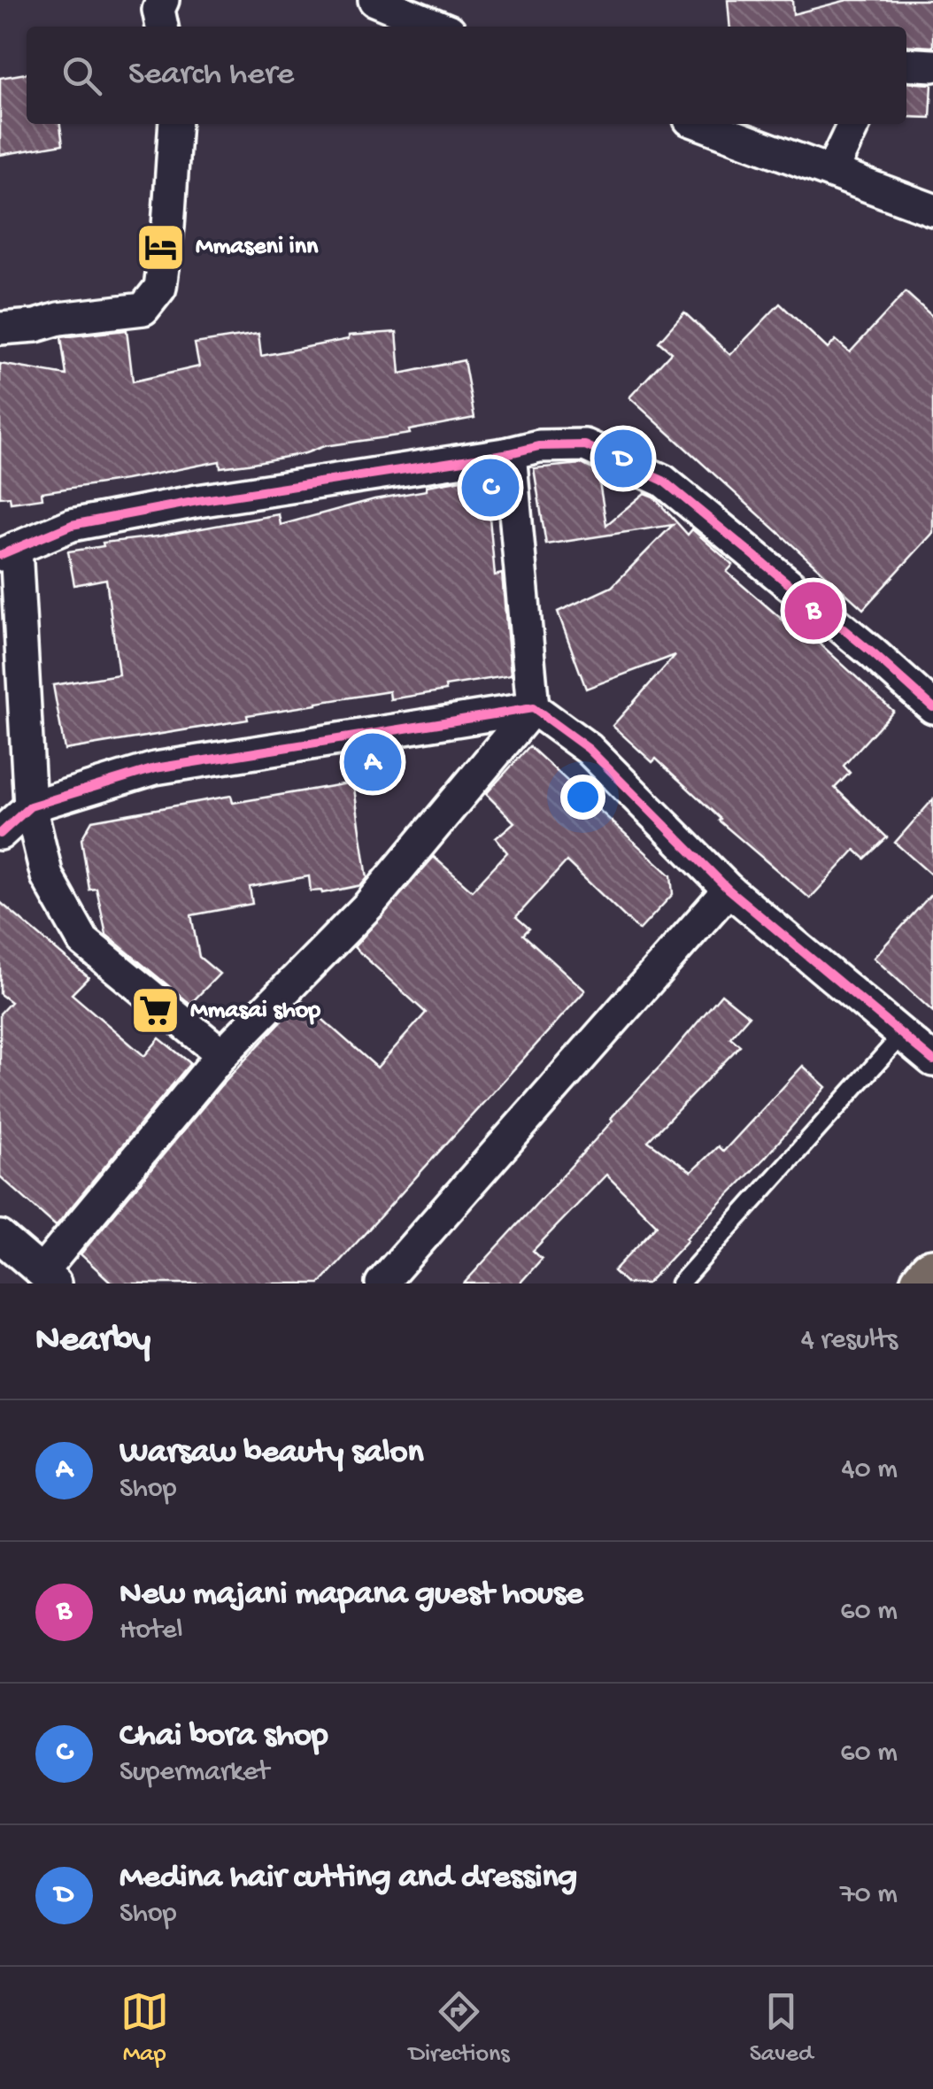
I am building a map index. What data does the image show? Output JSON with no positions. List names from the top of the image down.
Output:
{
  "places": {
    "hotel": ["Mmaseni inn"],
    "supermarket": ["Mmasai shop"]
  },
  "page": {
    "search": "Search here",
    "pins": [
      "D",
      "C",
      "B",
      "A"
    ],
    "heading": ["Nearby", "4 results"],
    "list": [
      {
        "mark": "A",
        "name": "Warsaw beauty salon",
        "note": "Shop",
        "value": "40 m"
      },
      {
        "mark": "B",
        "name": "New majani mapana guest house",
        "note": "Hotel",
        "value": "60 m"
      },
      {
        "mark": "C",
        "name": "Chai bora shop",
        "note": "Supermarket",
        "value": "60 m"
      },
      {
        "mark": "D",
        "name": "Medina hair cutting and dressing",
        "note": "Shop",
        "value": "70 m"
      }
    ],
    "nav": ["Map", "Directions", "Saved"]
  }
}
